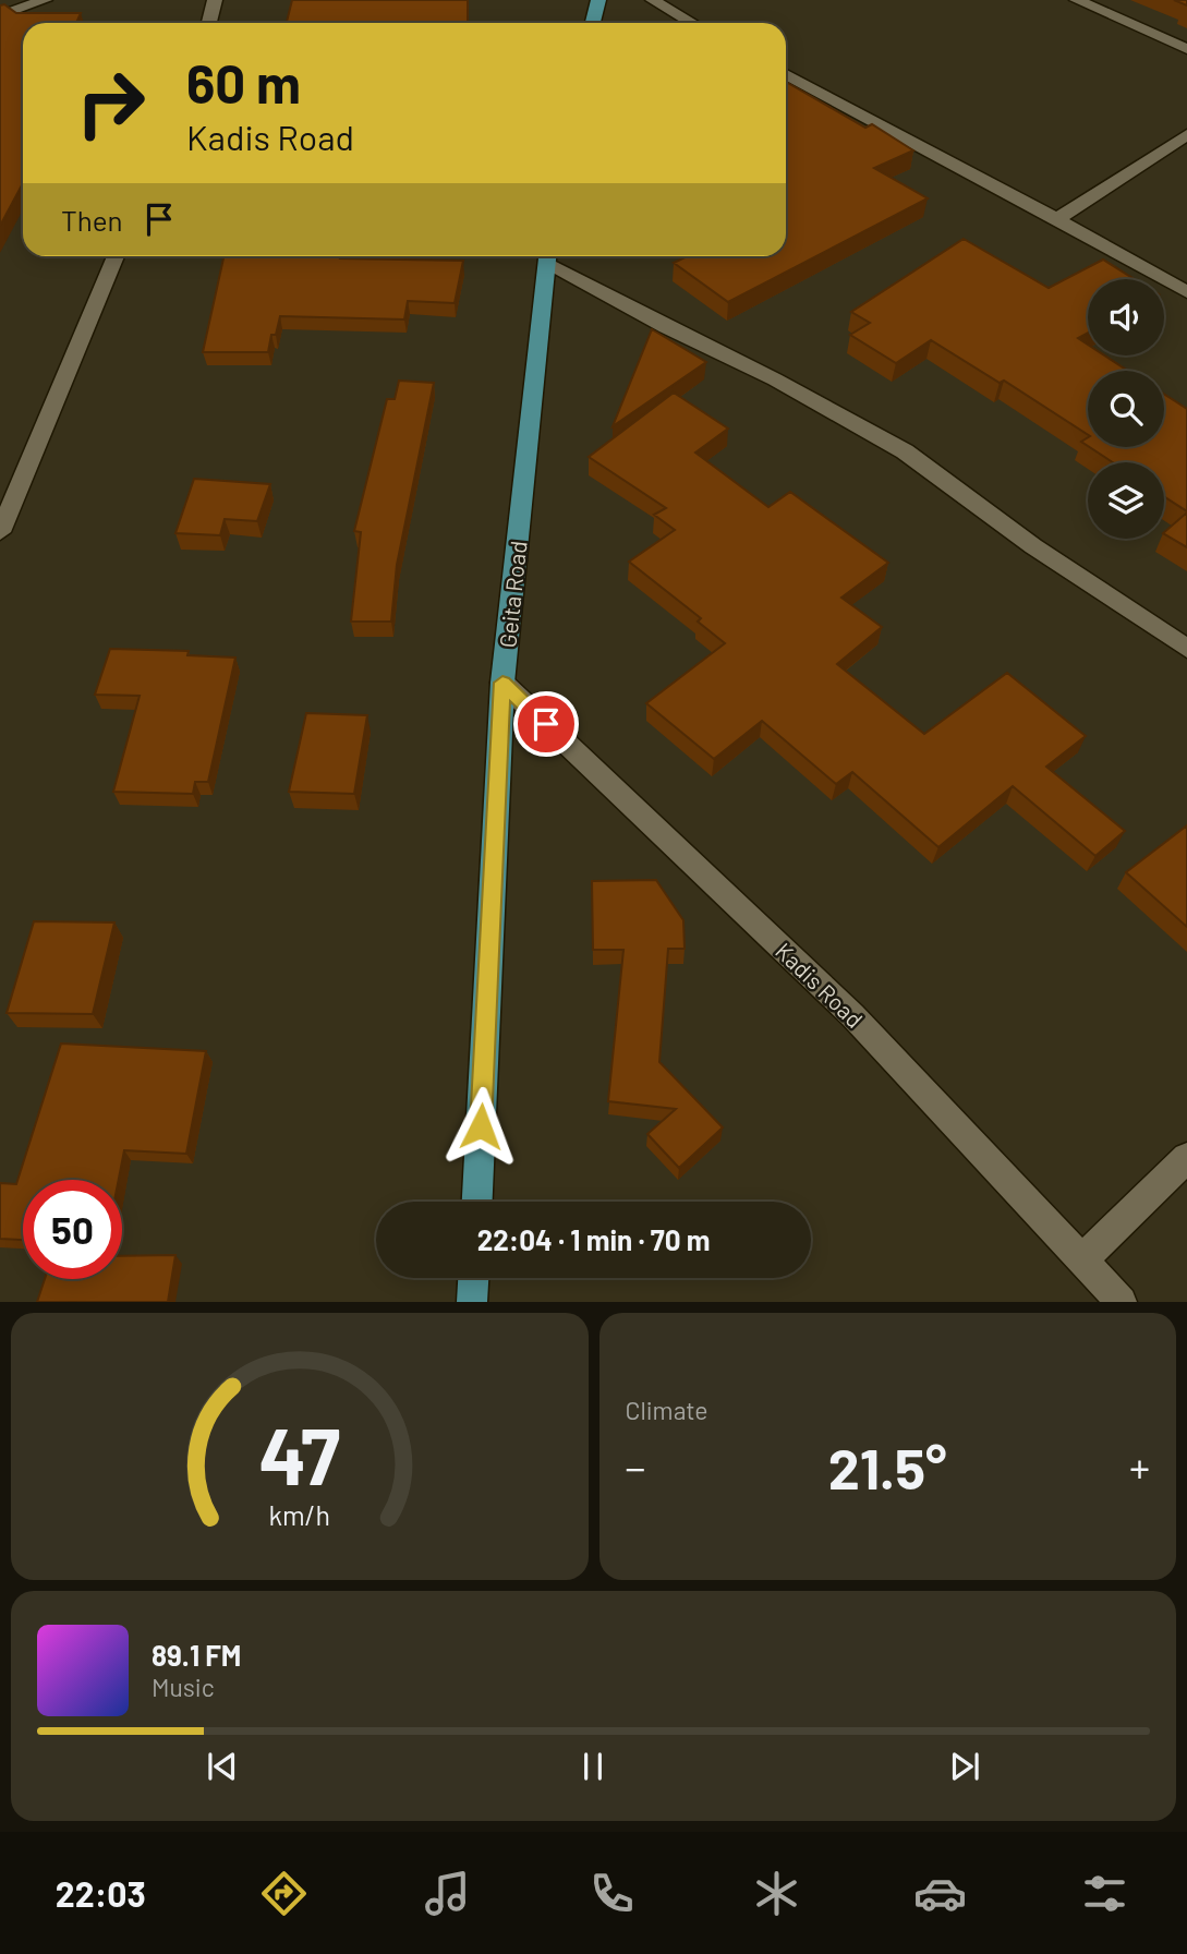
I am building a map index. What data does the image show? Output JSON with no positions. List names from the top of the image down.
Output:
{
  "streets": {
    "main road": ["Geita Road"],
    "street": ["Kadis Road"]
  },
  "crossings": [
    ["Geita Road", "Kadis Road"]
  ],
  "page": {
    "turn": ["60 m", "Kadis Road"],
    "then": "Then",
    "limit": "50",
    "trip": "22:04 · 1 min · 70 m",
    "tile": "Climate",
    "heat": ["−", "21.5°", "+"],
    "song": ["89.1 FM", "Music"],
    "tabs": "22:03",
    "gauge": ["47", "km/h"]
  }
}
